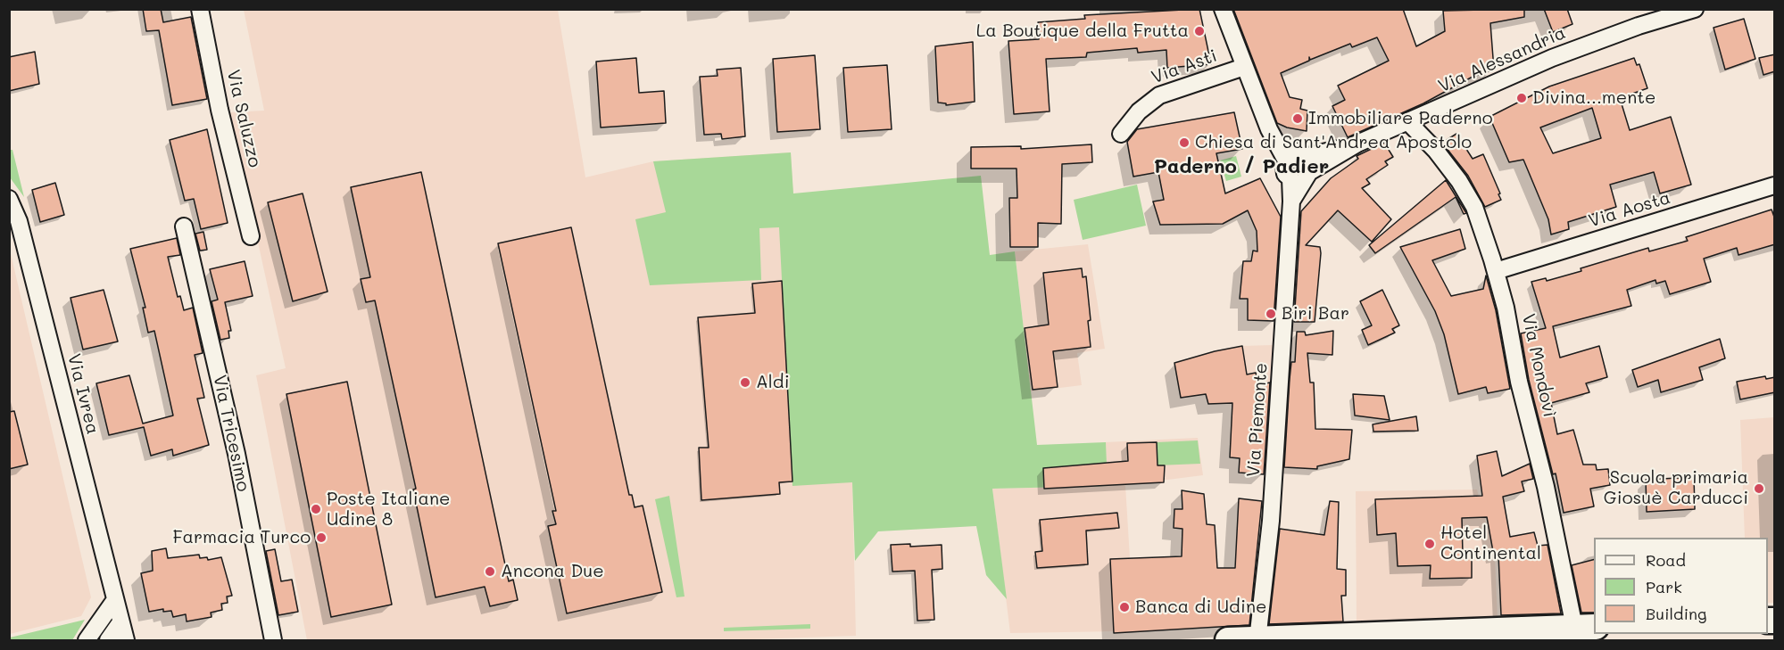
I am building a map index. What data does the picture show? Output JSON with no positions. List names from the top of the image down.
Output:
{
  "streets": {
    "street": [
      "Via Alessandria",
      "Via Asti",
      "Via Saluzzo",
      "Via Aosta",
      "Via Mondovì",
      "Via Ivrea",
      "Via Piemonte",
      "Via Tricesimo"
    ]
  },
  "crossings": [
    ["Via Alessandria", "Via Mondovì"],
    ["Via Alessandria", "Via Piemonte"],
    ["Via Aosta", "Via Mondovì"]
  ],
  "districts": ["Paderno / Padier"],
  "places": [
    "La Boutique della Frutta",
    "Divina...mente",
    "Immobiliare Paderno",
    "Chiesa di Sant'Andrea Apostolo",
    "Biri Bar",
    "Aldi",
    "Scuola primaria Giosuè Carducci",
    "Poste Italiane Udine 8",
    "Farmacia Turco",
    "Hotel Continental",
    "Ancona Due",
    "Banca di Udine"
  ],
  "legend": ["Road", "Park", "Building"]
}
